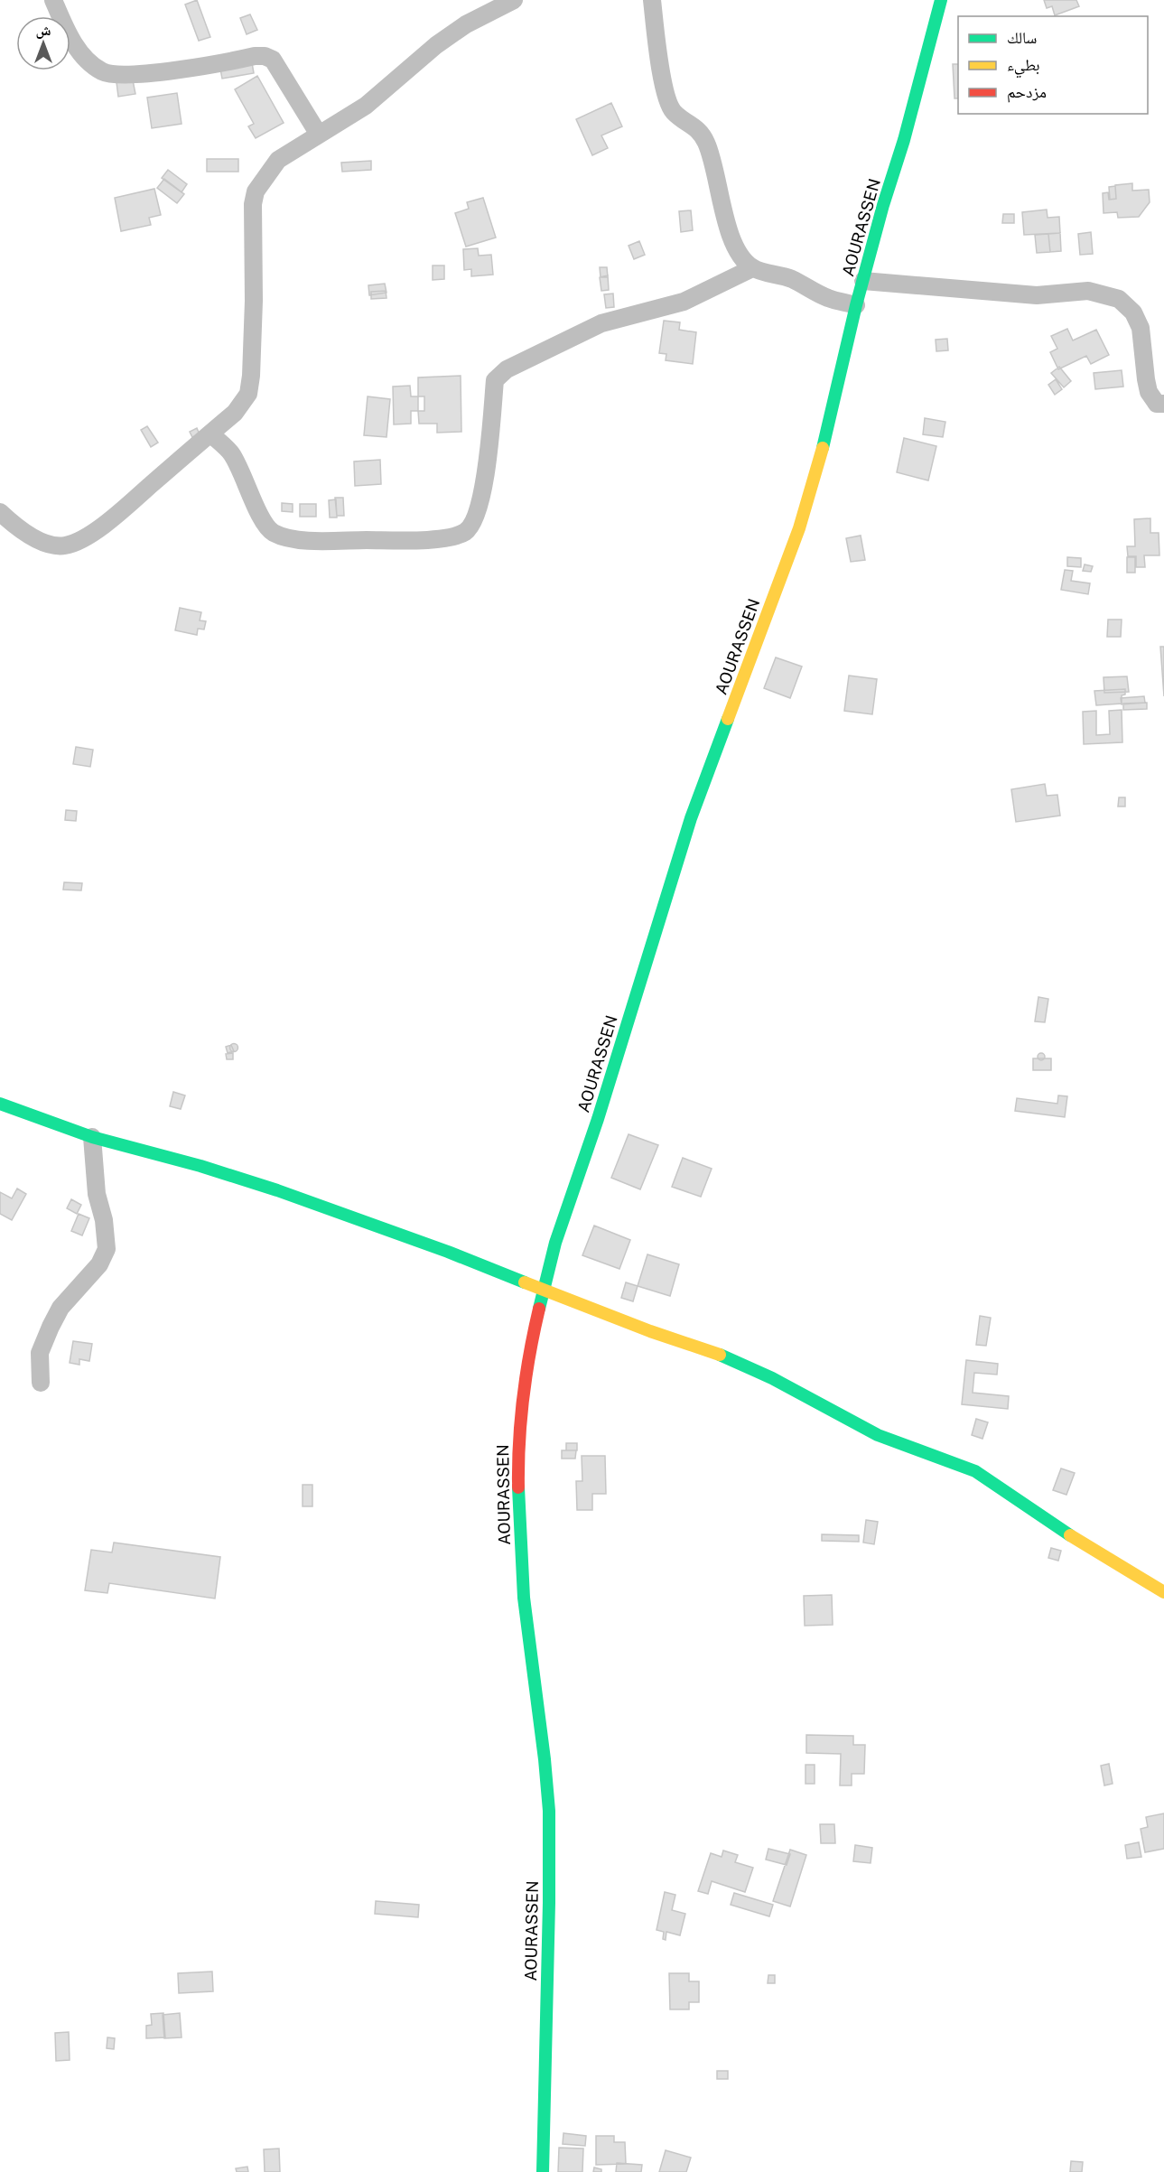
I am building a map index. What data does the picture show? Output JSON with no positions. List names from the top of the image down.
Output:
{
  "streets": {
    "street": ["AOURASSEN"]
  },
  "legend": ["سالك", "بطيء", "مزدحم"],
  "north": "top"
}
